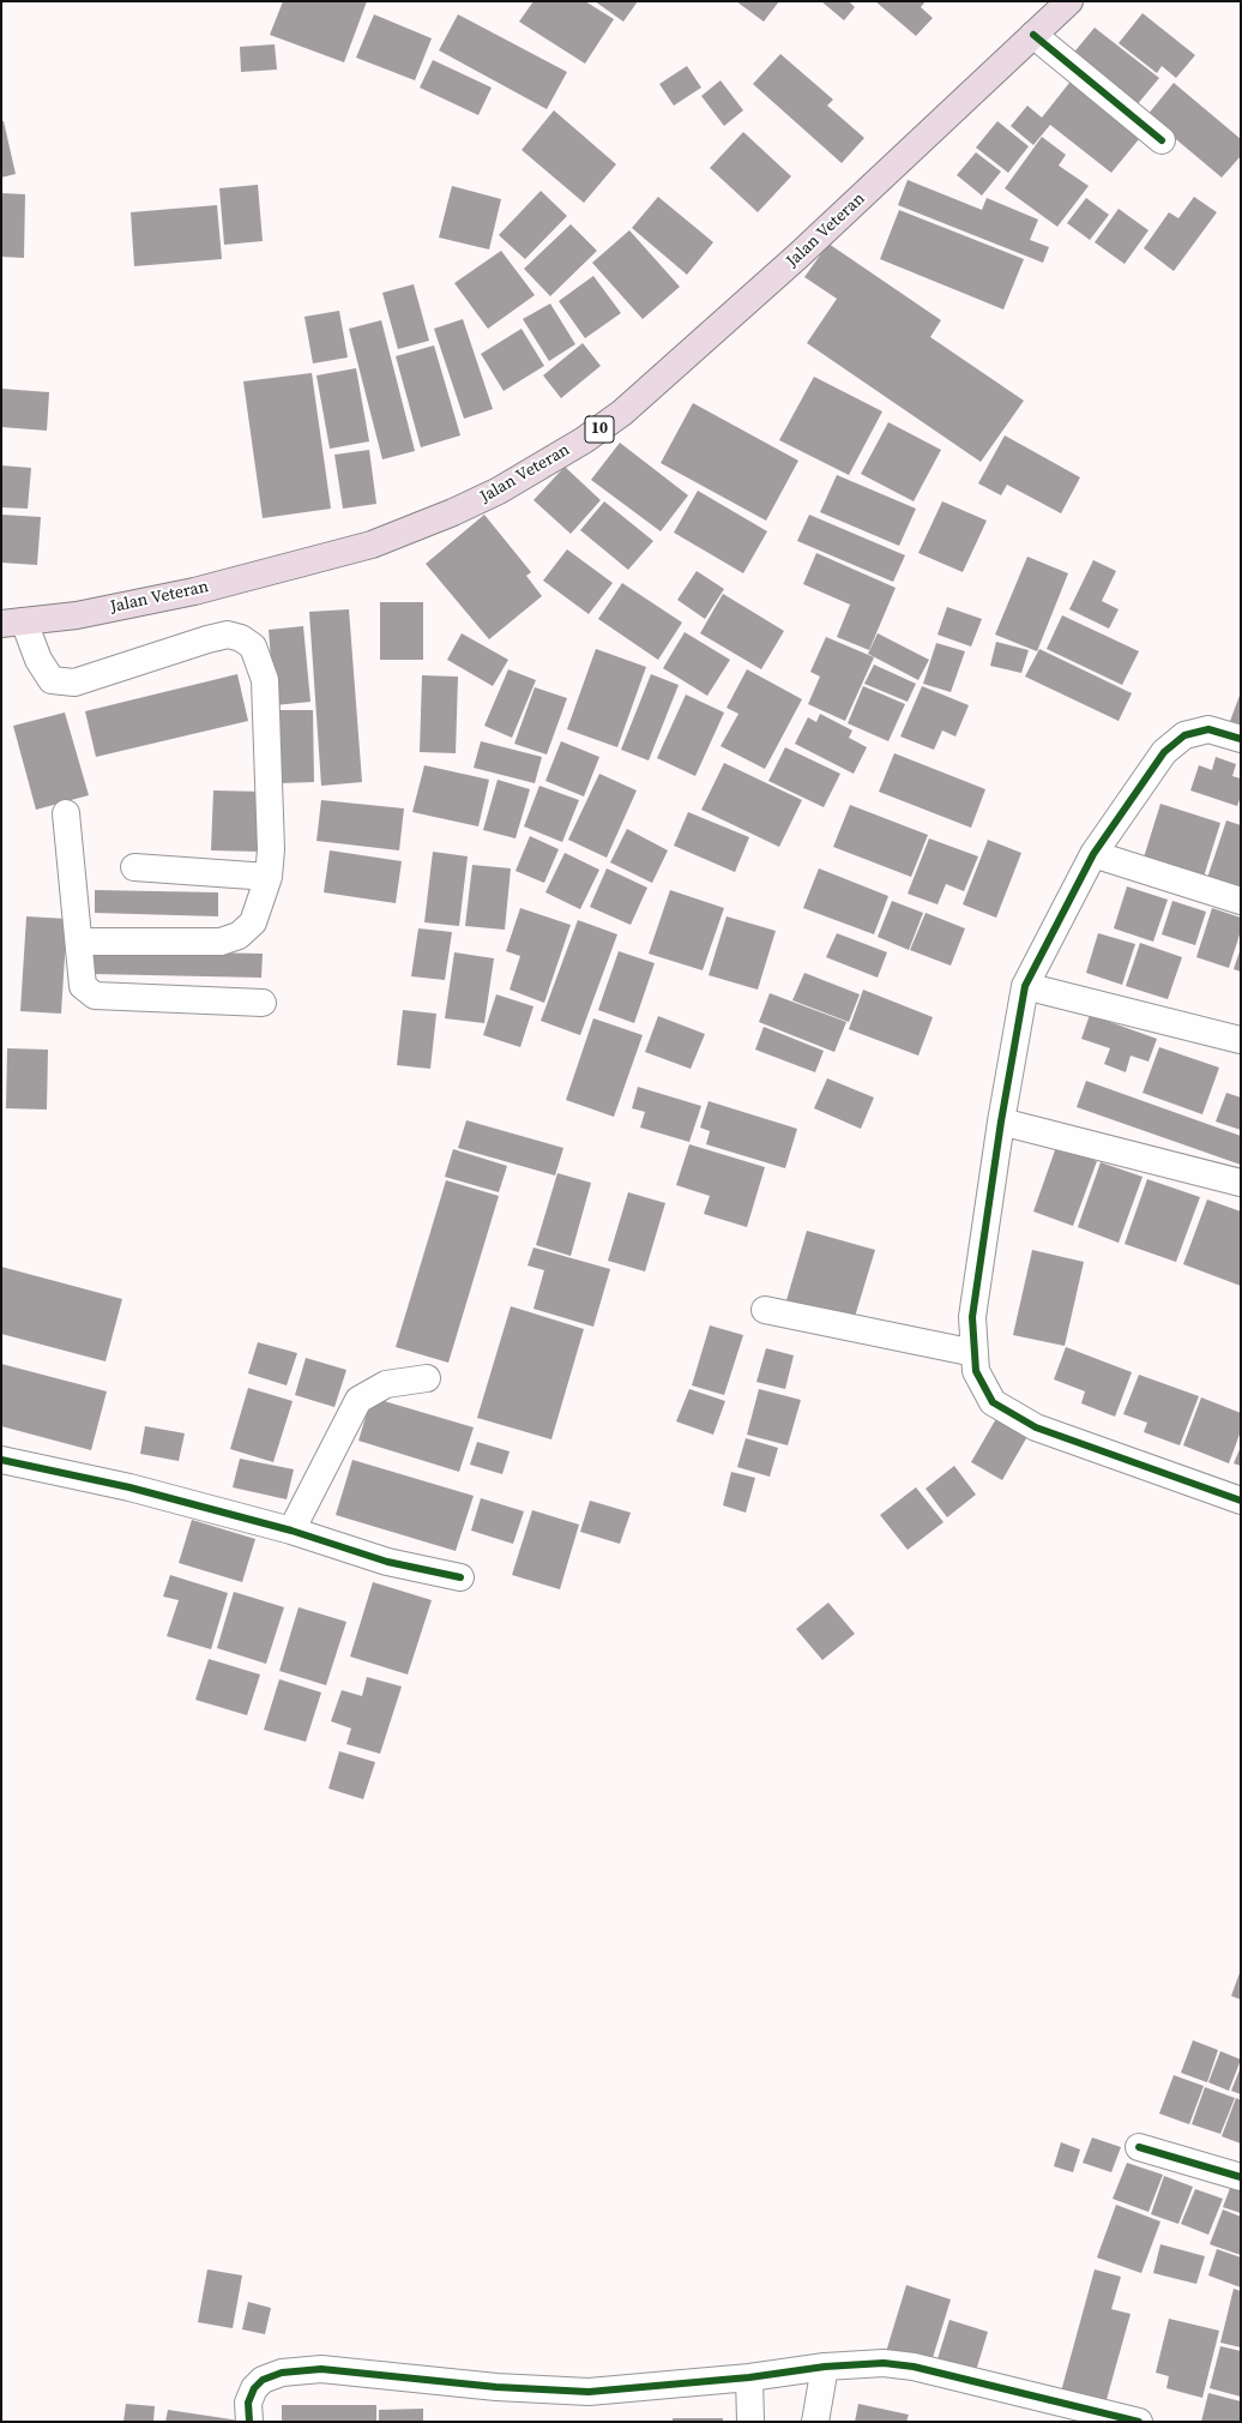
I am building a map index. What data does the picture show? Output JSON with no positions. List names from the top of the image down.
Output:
{
  "streets": {
    "highway": ["Jalan Veteran", "10"]
  }
}
